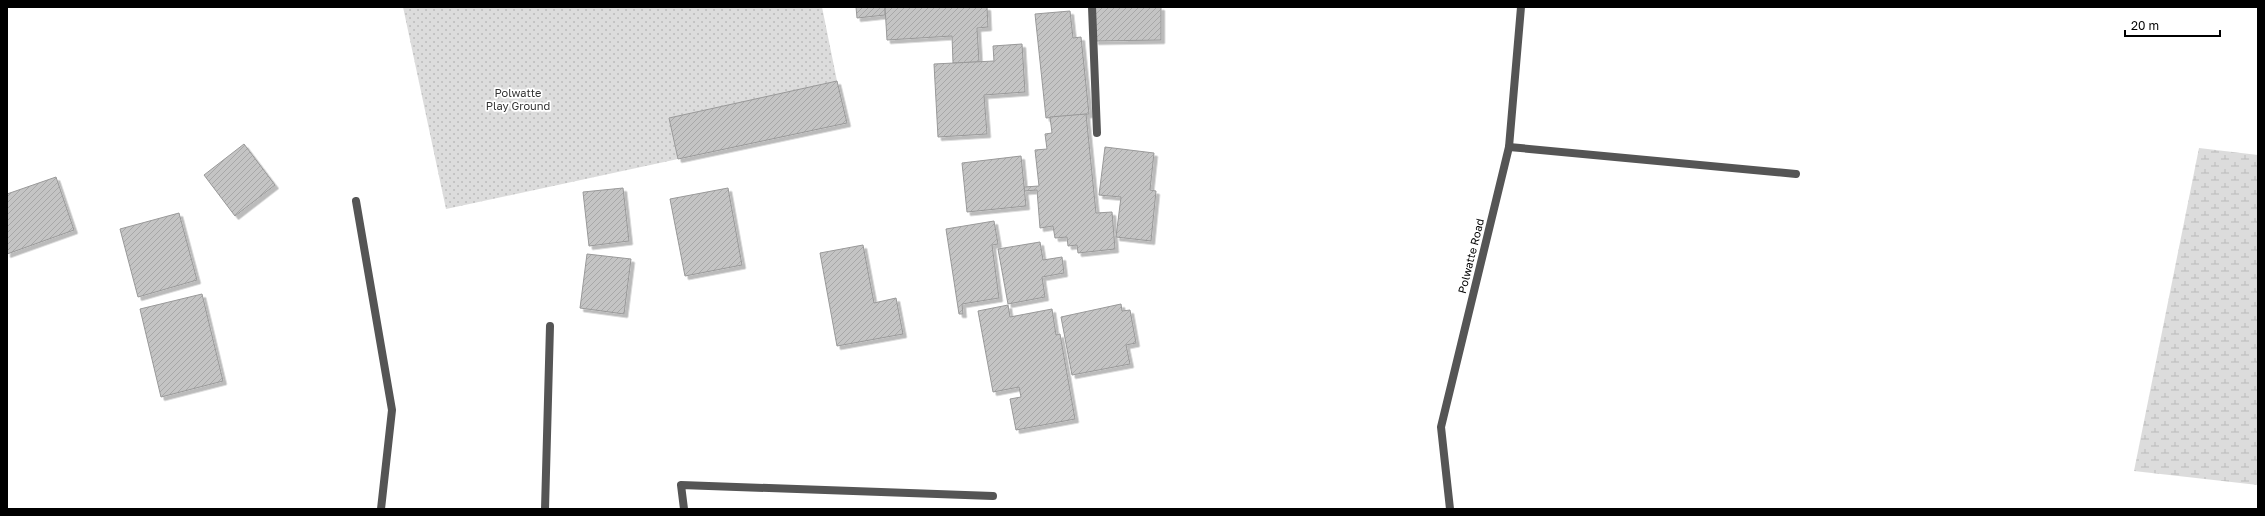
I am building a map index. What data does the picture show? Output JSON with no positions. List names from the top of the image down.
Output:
{
  "streets": {
    "street": ["Polwatte Road"]
  },
  "parks": ["Polwatte Play Ground"],
  "scale_bar": "20 m"
}
